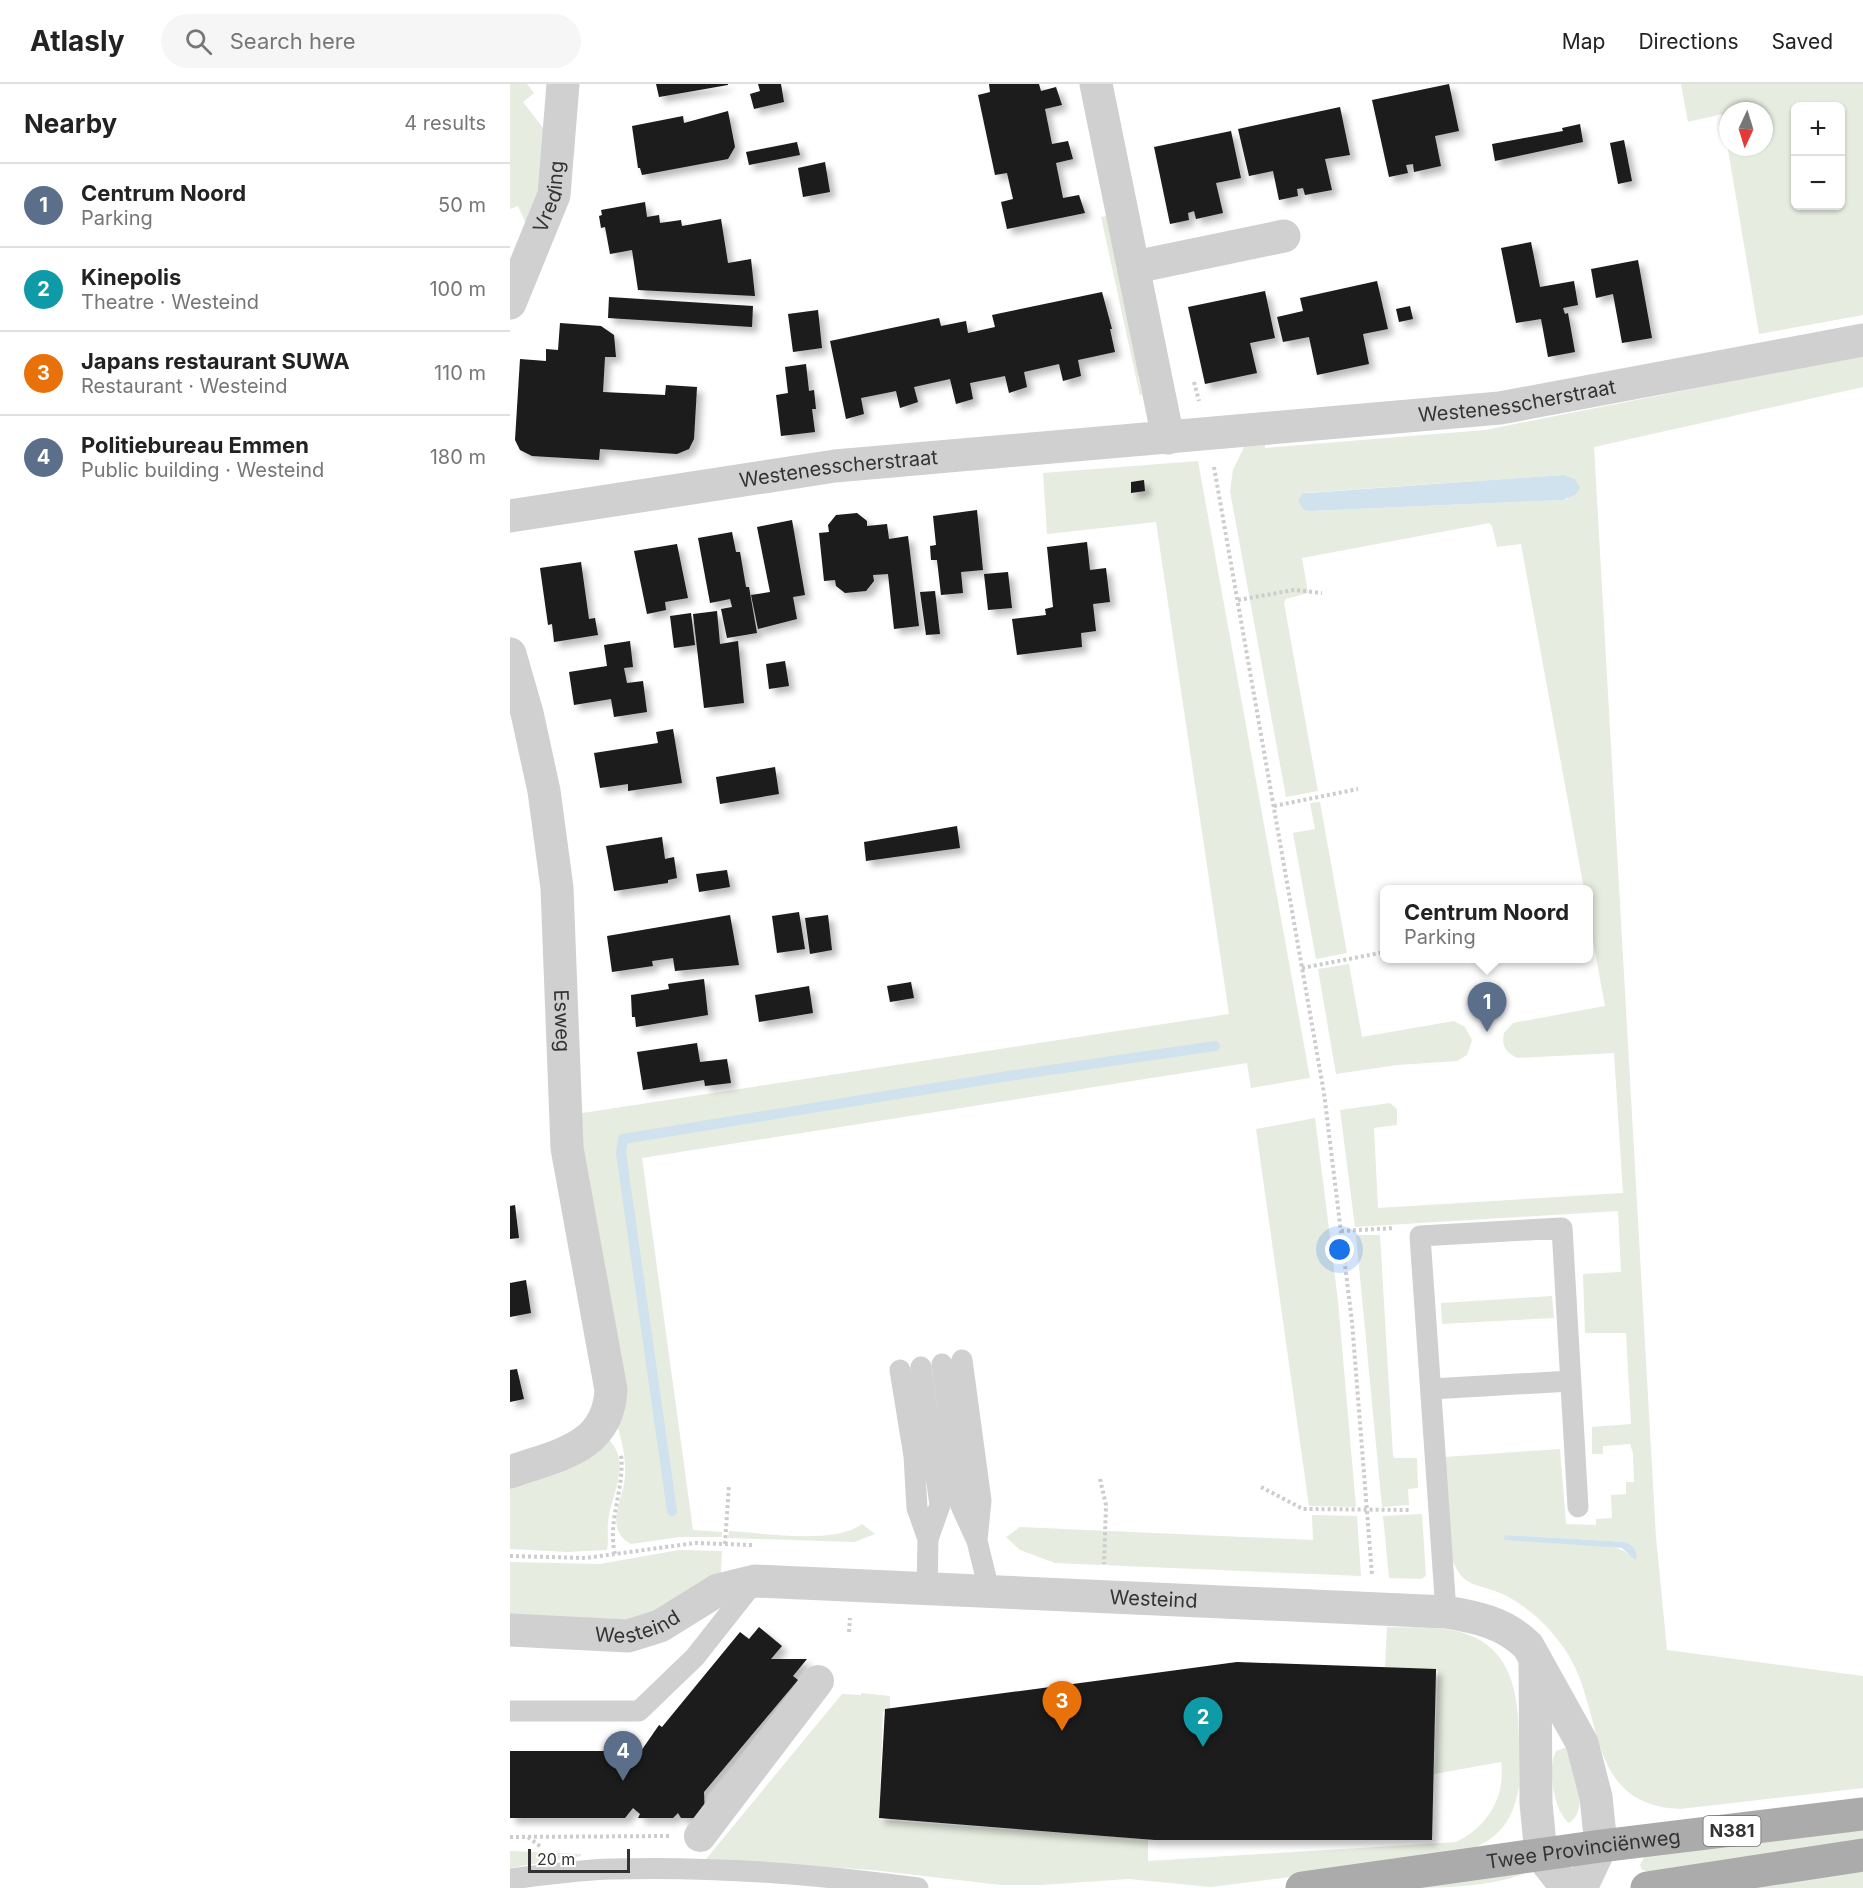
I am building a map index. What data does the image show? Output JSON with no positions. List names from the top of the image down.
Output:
{
  "streets": {
    "main road": ["N381", "Twee Provinciënweg"],
    "street": [
      "Vreding",
      "Westenesscherstraat",
      "Esweg",
      "Westeind"
    ]
  },
  "crossings": [
    ["Westeind", "Twee Provinciënweg"]
  ],
  "scale_bar": "20 m",
  "north": "bottom",
  "page": {
    "header": "Atlasly",
    "search": "Search here",
    "nav": ["Map", "Directions", "Saved"],
    "heading": ["Nearby", "4 results"],
    "map_buttons": ["+", "−"],
    "list": [
      {
        "mark": "1",
        "name": "Centrum Noord",
        "note": "Parking",
        "value": "50 m"
      },
      {
        "mark": "2",
        "name": "Kinepolis",
        "note": "Theatre · Westeind",
        "value": "100 m"
      },
      {
        "mark": "3",
        "name": "Japans restaurant SUWA",
        "note": "Restaurant · Westeind",
        "value": "110 m"
      },
      {
        "mark": "4",
        "name": "Politiebureau Emmen",
        "note": "Public building · Westeind",
        "value": "180 m"
      }
    ],
    "popup": ["Centrum Noord", "Parking"],
    "pins": [
      "1",
      "3",
      "2",
      "4"
    ],
    "scale": "20 m"
  }
}
